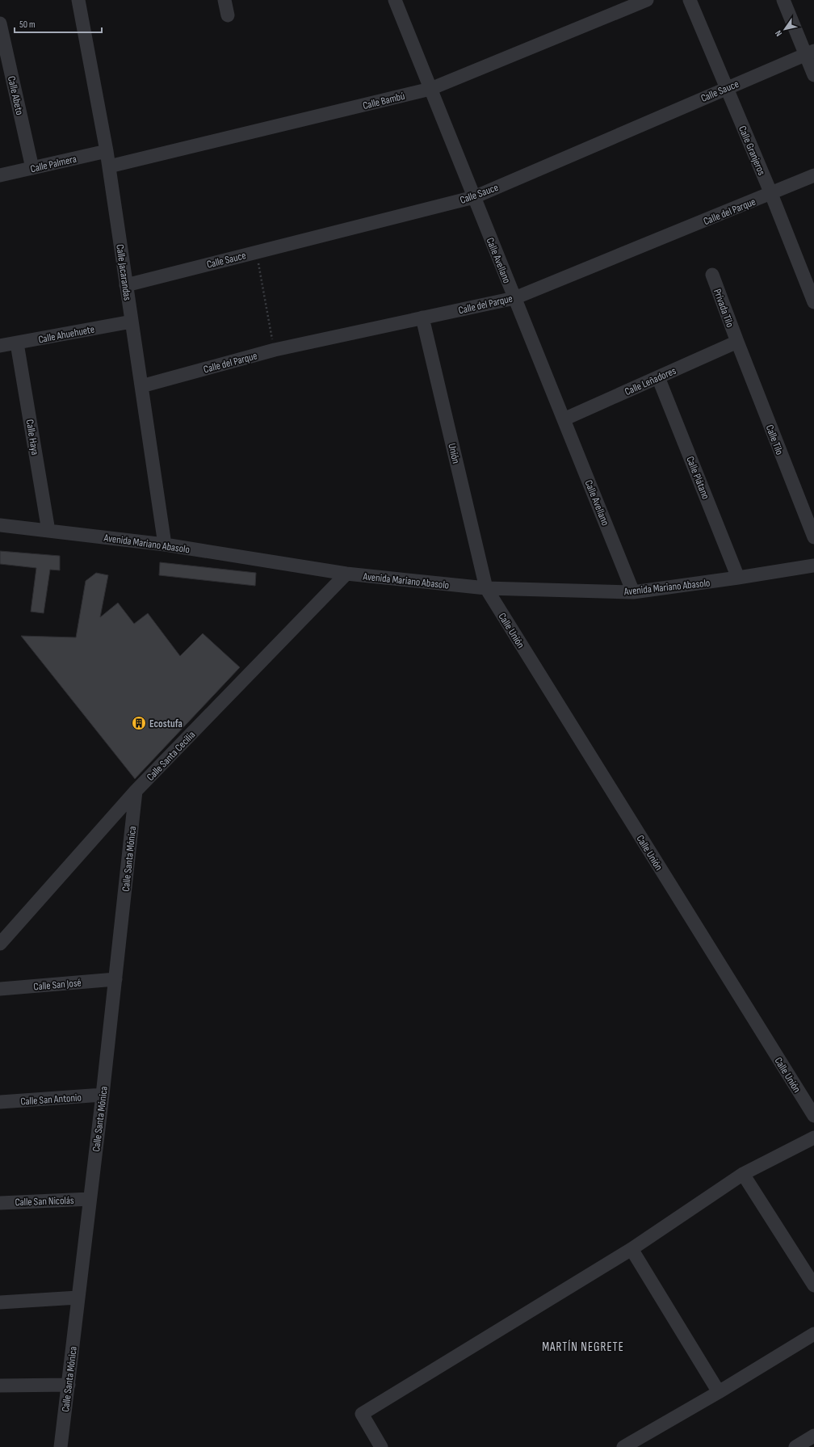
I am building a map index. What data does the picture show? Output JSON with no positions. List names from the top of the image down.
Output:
{
  "streets": {
    "street": [
      "Calle Sauce",
      "Calle Abeto",
      "Calle Bambú",
      "Calle Granjeros",
      "Calle Palmera",
      "Calle del Parque",
      "Calle Avellano",
      "Calle Jacarandas",
      "Privada Tilo",
      "Calle Ahuehuete",
      "Calle Leñadores",
      "Calle Haya",
      "Calle Tilo",
      "Unión",
      "Calle Plátano",
      "Avenida Mariano Abasolo",
      "Calle Unión",
      "Calle Santa Cecilia",
      "Calle Santa Mónica",
      "Calle San José",
      "Calle San Antonio",
      "Calle San Nicolás"
    ]
  },
  "crossings": [
    ["Calle Sauce", "Calle Granjeros"],
    ["Calle Sauce", "Calle Avellano"],
    ["Calle Sauce", "Calle Jacarandas"],
    ["Calle Abeto", "Calle Palmera"],
    ["Calle Bambú", "Calle Avellano"],
    ["Calle Bambú", "Calle Jacarandas"],
    ["Calle Granjeros", "Calle del Parque"],
    ["Calle Palmera", "Calle Jacarandas"],
    ["Calle del Parque", "Calle Avellano"],
    ["Calle del Parque", "Calle Jacarandas"],
    ["Calle del Parque", "Unión"],
    ["Calle Avellano", "Calle Leñadores"],
    ["Calle Avellano", "Avenida Mariano Abasolo"],
    ["Calle Jacarandas", "Calle Ahuehuete"],
    ["Calle Jacarandas", "Avenida Mariano Abasolo"],
    ["Privada Tilo", "Calle Leñadores"],
    ["Privada Tilo", "Calle Tilo"],
    ["Calle Ahuehuete", "Calle Haya"],
    ["Calle Leñadores", "Calle Tilo"],
    ["Calle Leñadores", "Calle Plátano"],
    ["Calle Haya", "Avenida Mariano Abasolo"],
    ["Unión", "Avenida Mariano Abasolo"],
    ["Unión", "Calle Unión"],
    ["Calle Plátano", "Avenida Mariano Abasolo"],
    ["Avenida Mariano Abasolo", "Calle Unión"],
    ["Avenida Mariano Abasolo", "Calle Santa Cecilia"],
    ["Calle Santa Cecilia", "Calle Santa Mónica"],
    ["Calle Santa Mónica", "Calle San José"],
    ["Calle Santa Mónica", "Calle San Antonio"],
    ["Calle Santa Mónica", "Calle San Nicolás"]
  ],
  "districts": ["MARTÍN NEGRETE"],
  "places": {
    "building": ["Ecostufa"]
  },
  "scale_bar": "50 m",
  "north": "bottom left"
}
